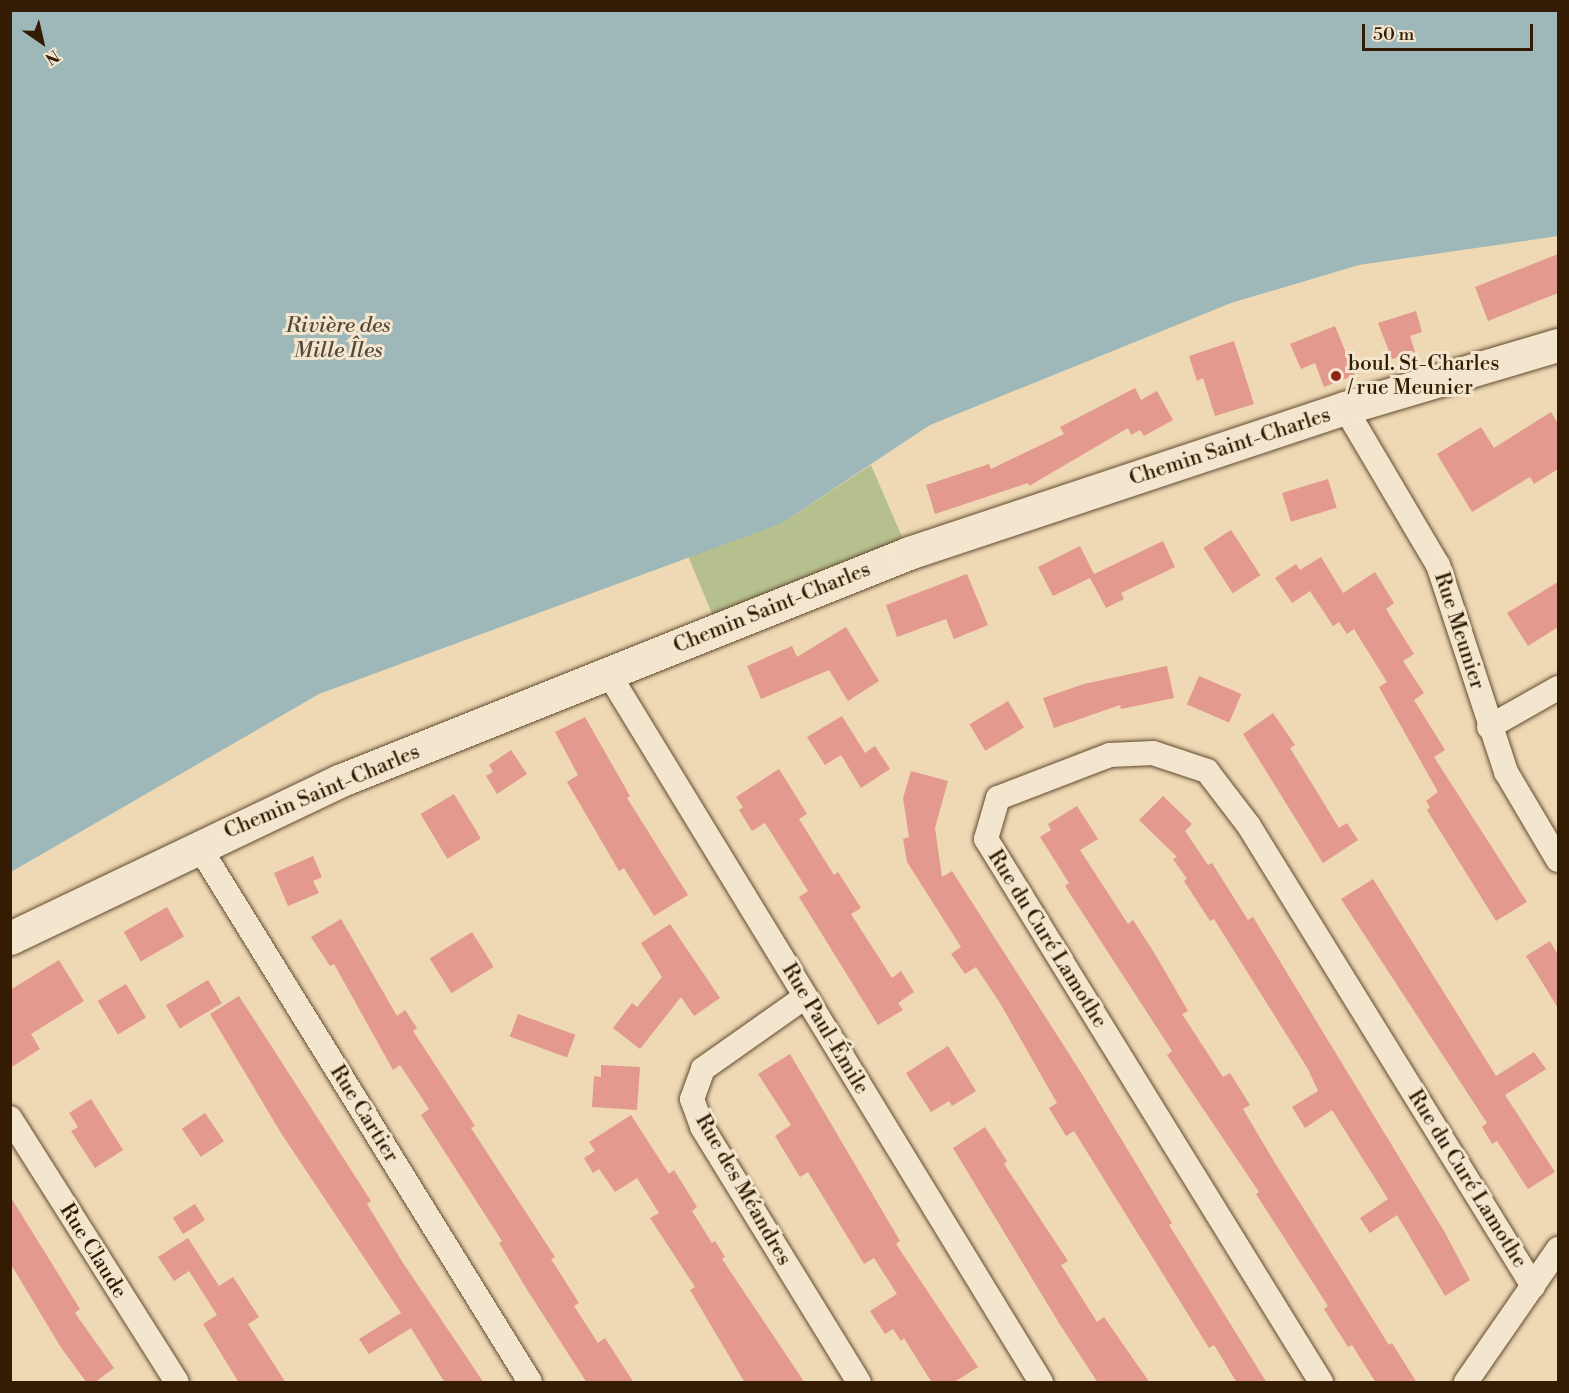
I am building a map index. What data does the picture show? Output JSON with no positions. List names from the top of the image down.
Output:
{
  "streets": {
    "main road": ["Chemin Saint-Charles"],
    "street": [
      "Rue Meunier",
      "Rue du Curé Lamothe",
      "Rue Paul-Émile",
      "Rue Cartier",
      "Rue des Méandres",
      "Rue Claude"
    ]
  },
  "crossings": [
    ["Chemin Saint-Charles", "Rue Meunier"],
    ["Chemin Saint-Charles", "Rue Paul-Émile"],
    ["Chemin Saint-Charles", "Rue Cartier"],
    ["Rue Paul-Émile", "Rue des Méandres"]
  ],
  "water": ["Rivière des Mille Îles"],
  "places": ["boul. St-Charles / rue Meunier"],
  "scale_bar": "50 m",
  "north": "bottom right"
}
